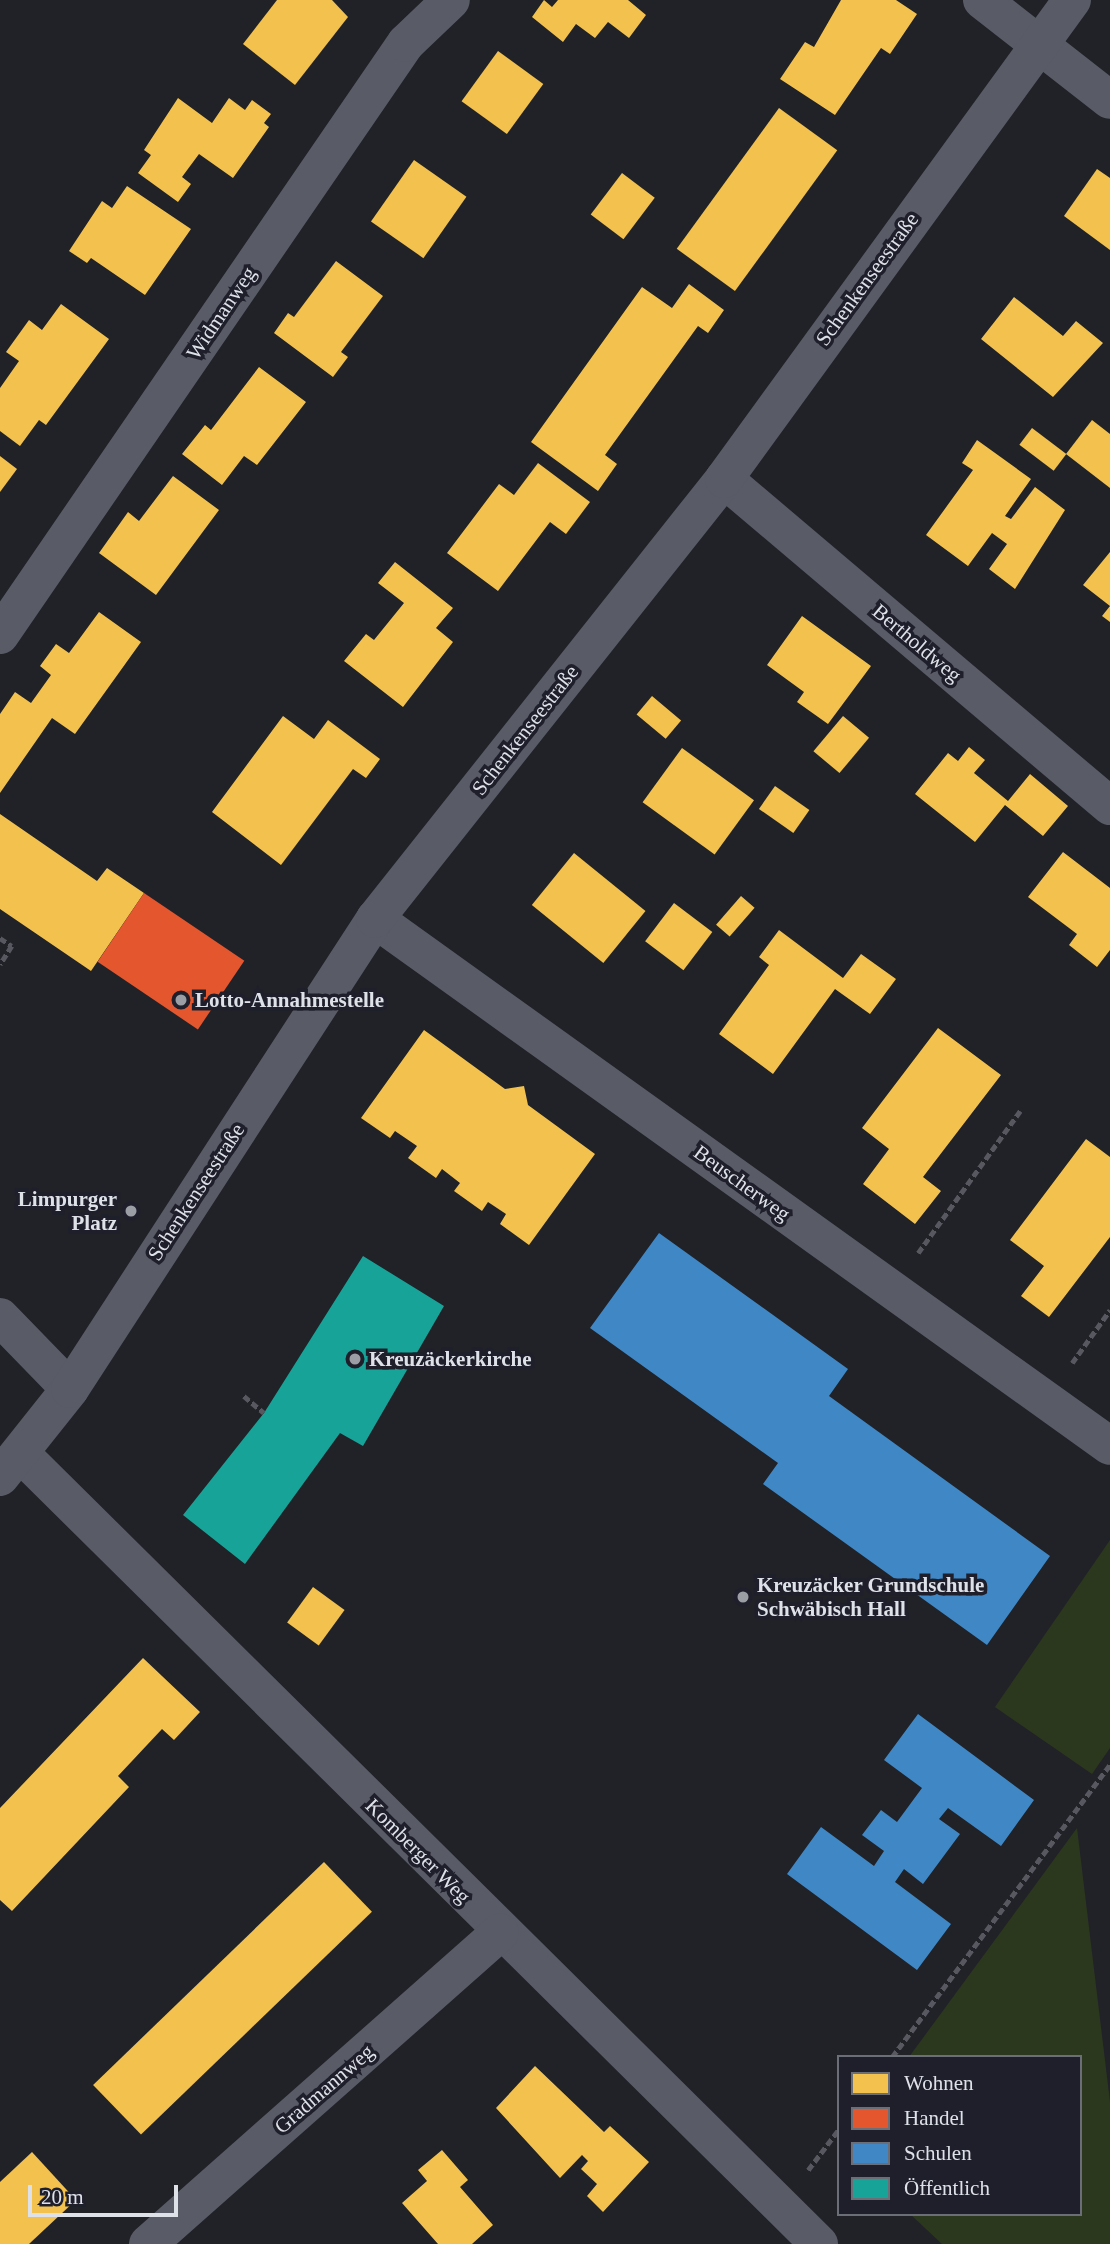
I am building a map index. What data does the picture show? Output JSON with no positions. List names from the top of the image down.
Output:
{
  "streets": {
    "street": [
      "Schenkenseestraße",
      "Widmanweg",
      "Bertholdweg",
      "Beuscherweg",
      "Komberger Weg",
      "Gradmannweg"
    ]
  },
  "crossings": [
    ["Schenkenseestraße", "Bertholdweg"],
    ["Schenkenseestraße", "Beuscherweg"],
    ["Schenkenseestraße", "Komberger Weg"],
    ["Komberger Weg", "Gradmannweg"]
  ],
  "places": [
    "Lotto-Annahmestelle",
    "Limpurger Platz",
    "Kreuzäckerkirche",
    "Kreuzäcker Grundschule Schwäbisch Hall"
  ],
  "legend": [
    "Wohnen",
    "Handel",
    "Schulen",
    "Öffentlich"
  ],
  "scale_bar": "20 m"
}
